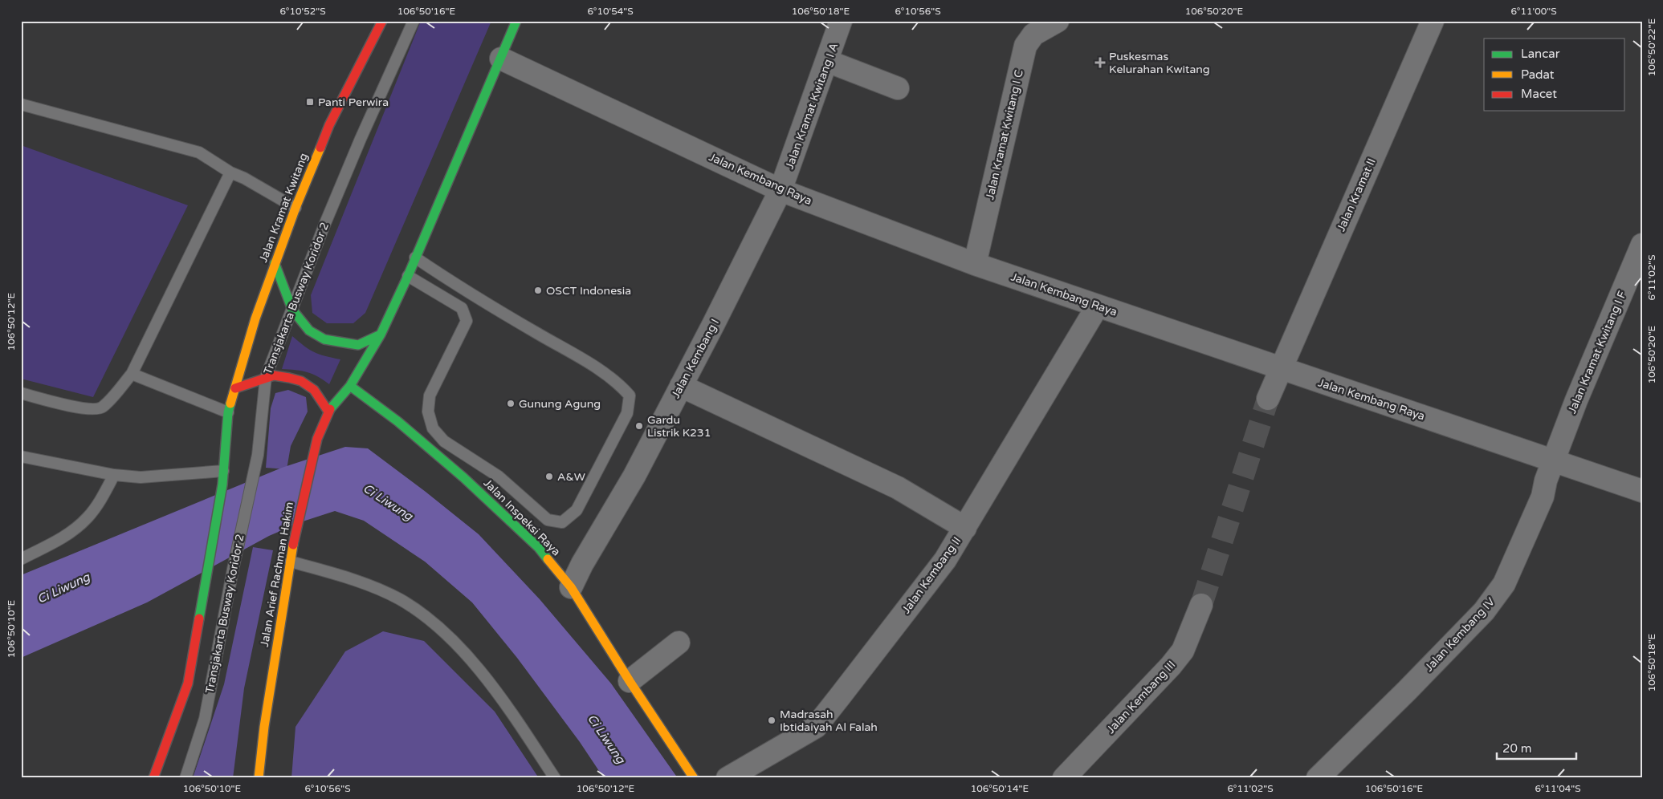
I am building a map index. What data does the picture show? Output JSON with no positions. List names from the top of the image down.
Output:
{
  "streets": {
    "main road": ["Jalan Kramat Kwitang", "Jalan Inspeksi Raya", "Jalan Arief Rachman Hakim"],
    "street": [
      "Jalan Kramat Kwitang I A",
      "Jalan Kramat Kwitang I C",
      "Jalan Kembang Raya",
      "Jalan Kramat II",
      "Jalan Kramat Kwitang I F",
      "Jalan Kembang I",
      "Jalan Kembang II",
      "Jalan Kembang IV",
      "Jalan Kembang III"
    ],
    "lane": ["Transjakarta Busway Koridor 2"]
  },
  "crossings": [
    ["Jalan Kramat Kwitang I A", "Jalan Kembang Raya"],
    ["Jalan Kramat Kwitang I A", "Jalan Kembang I"],
    ["Jalan Kramat Kwitang I C", "Jalan Kembang Raya"],
    ["Jalan Kembang Raya", "Jalan Kramat II"],
    ["Jalan Kembang Raya", "Jalan Kramat Kwitang I F"],
    ["Jalan Kembang Raya", "Jalan Kembang I"],
    ["Jalan Kembang Raya", "Jalan Kembang II"],
    ["Jalan Kembang Raya", "Jalan Kembang IV"],
    ["Jalan Kramat Kwitang I F", "Jalan Kembang IV"],
    ["Jalan Kembang I", "Jalan Inspeksi Raya"],
    ["Jalan Inspeksi Raya", "Jalan Arief Rachman Hakim"]
  ],
  "water": ["Ci Liwung"],
  "places": {
    "health": ["Puskesmas Kelurahan Kwitang"],
    "transit": ["Panti Perwira"],
    "other": [
      "OSCT Indonesia",
      "Gunung Agung",
      "Gardu Listrik K231",
      "A&W",
      "Madrasah Ibtidaiyah Al Falah"
    ]
  },
  "legend": ["Lancar", "Padat", "Macet"],
  "scale_bar": "20 m",
  "coordinates": [
    "6°10'52\"S",
    "106°50'16\"E",
    "6°10'54\"S",
    "106°50'18\"E",
    "6°10'56\"S",
    "106°50'20\"E",
    "6°11'00\"S",
    "106°50'22\"E",
    "6°11'02\"S",
    "106°50'12\"E",
    "106°50'10\"E",
    "106°50'14\"E",
    "6°11'04\"S"
  ]
}
